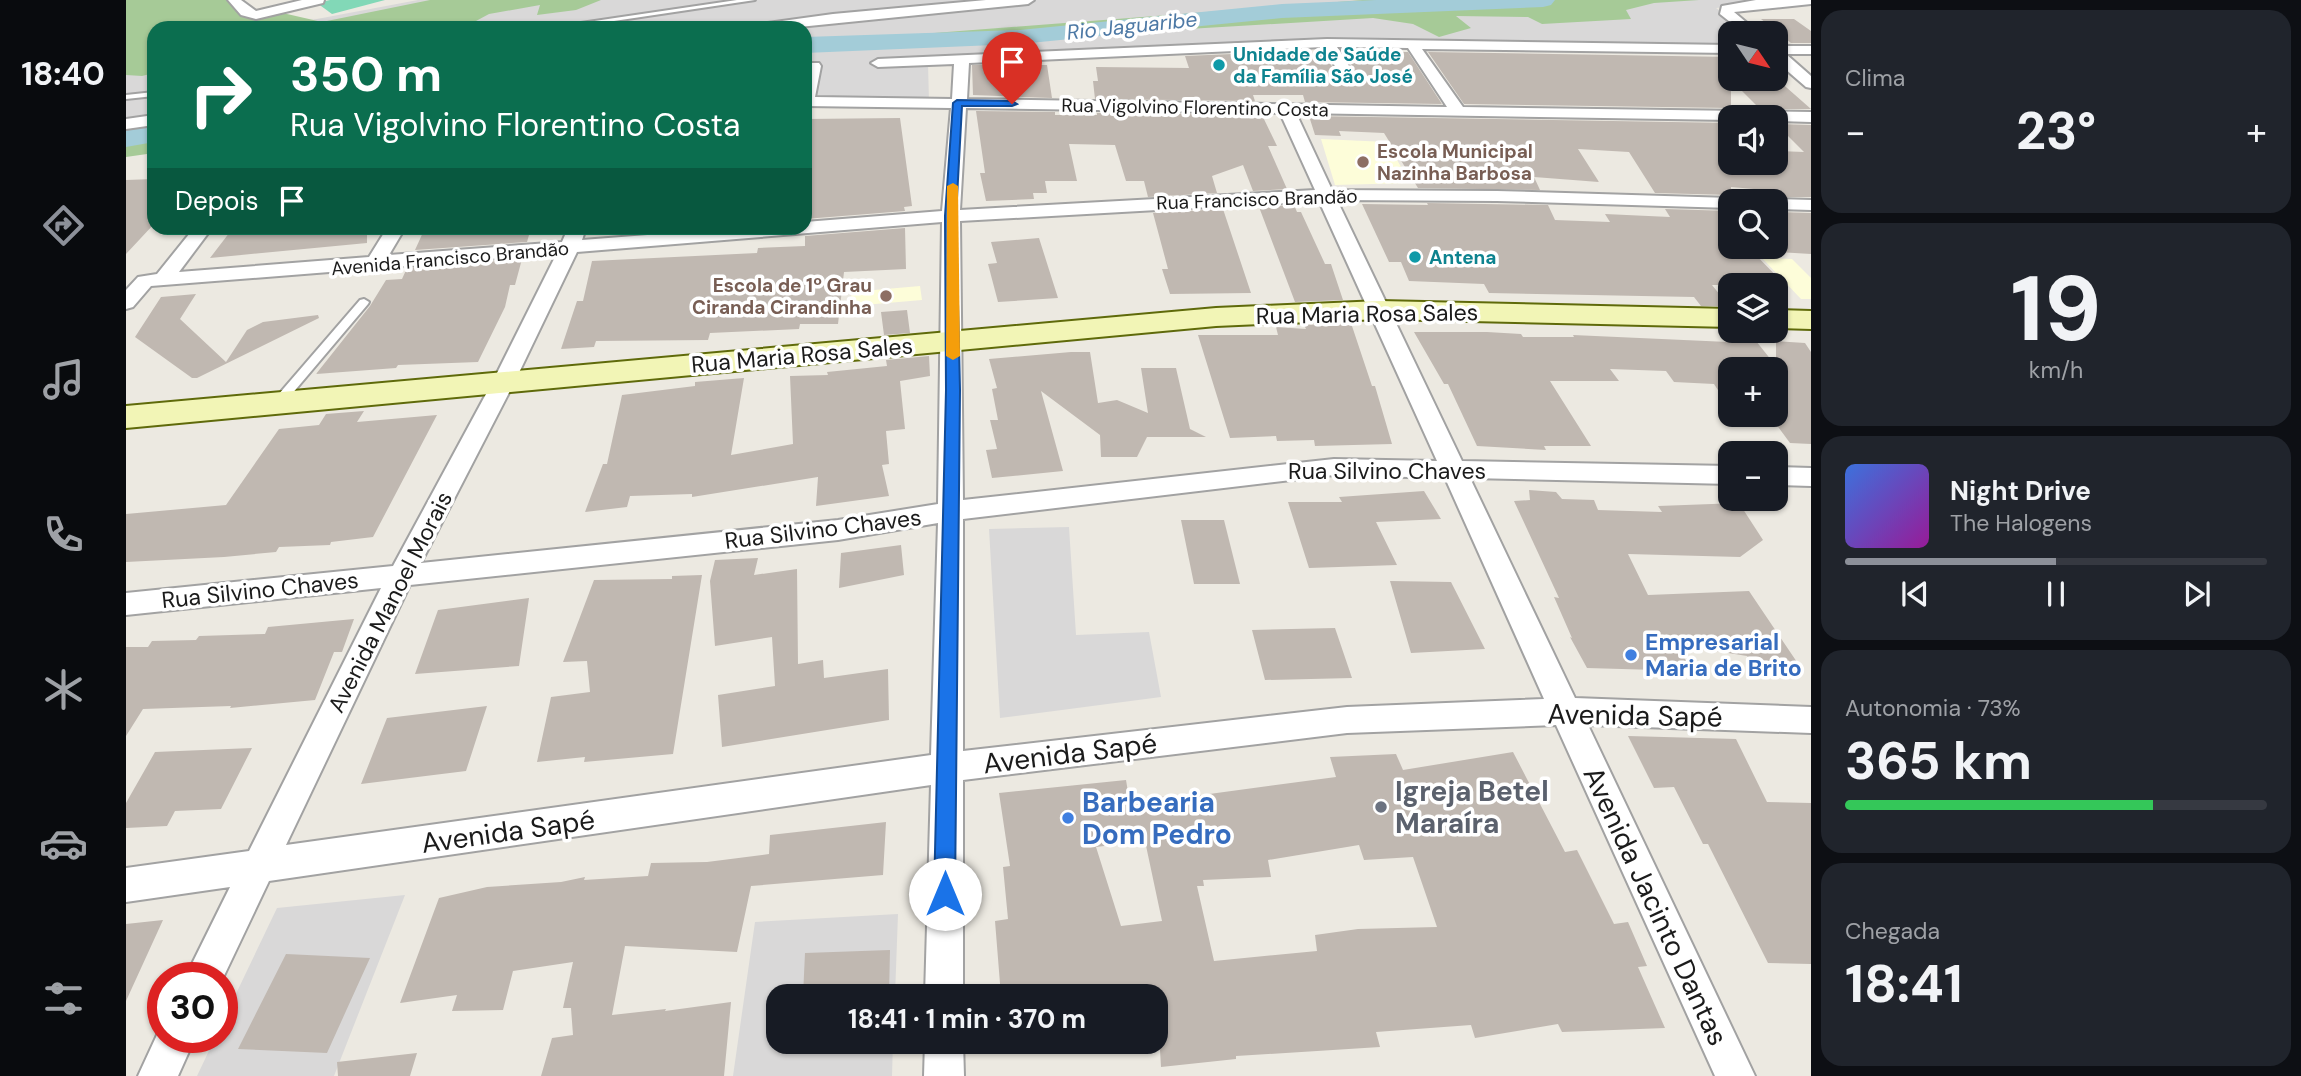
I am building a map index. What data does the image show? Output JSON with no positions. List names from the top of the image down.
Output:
{
  "streets": {
    "main road": ["Rua Maria Rosa Sales"],
    "street": [
      "Rua Vigolvino Florentino Costa",
      "Rua Francisco Brandão",
      "Avenida Francisco Brandão",
      "Rua Silvino Chaves",
      "Avenida Manoel Morais",
      "Avenida Sapé",
      "Avenida Jacinto Dantas"
    ]
  },
  "crossings": [
    ["Rua Vigolvino Florentino Costa", "Avenida Jacinto Dantas"],
    ["Rua Francisco Brandão", "Avenida Francisco Brandão"],
    ["Rua Francisco Brandão", "Avenida Jacinto Dantas"],
    ["Avenida Francisco Brandão", "Avenida Manoel Morais"],
    ["Rua Maria Rosa Sales", "Avenida Manoel Morais"],
    ["Rua Maria Rosa Sales", "Avenida Jacinto Dantas"],
    ["Rua Silvino Chaves", "Avenida Manoel Morais"],
    ["Rua Silvino Chaves", "Avenida Jacinto Dantas"],
    ["Avenida Manoel Morais", "Avenida Sapé"],
    ["Avenida Sapé", "Avenida Jacinto Dantas"]
  ],
  "water": ["Rio Jaguaribe"],
  "places": [
    "Unidade de Saúde da Família São José",
    "Escola Municipal Nazinha Barbosa",
    "Antena",
    "Escola de 1º Grau Ciranda Cirandinha",
    "Empresarial Maria de Brito",
    "Igreja Betel Maraíra",
    "Barbearia Dom Pedro"
  ],
  "north": "bottom right",
  "page": {
    "tabs": "18:40",
    "tile": [
      "Clima",
      ["19", "km/h"],
      ["Autonomia · 73%", "365 km"],
      ["Chegada", "18:41"]
    ],
    "map_buttons": ["+", "−"],
    "turn": ["350 m", "Rua Vigolvino Florentino Costa"],
    "heat": ["−", "23°", "+"],
    "then": "Depois",
    "song": ["Night Drive", "The Halogens"],
    "limit": "30",
    "trip": "18:41 · 1 min · 370 m"
  }
}
